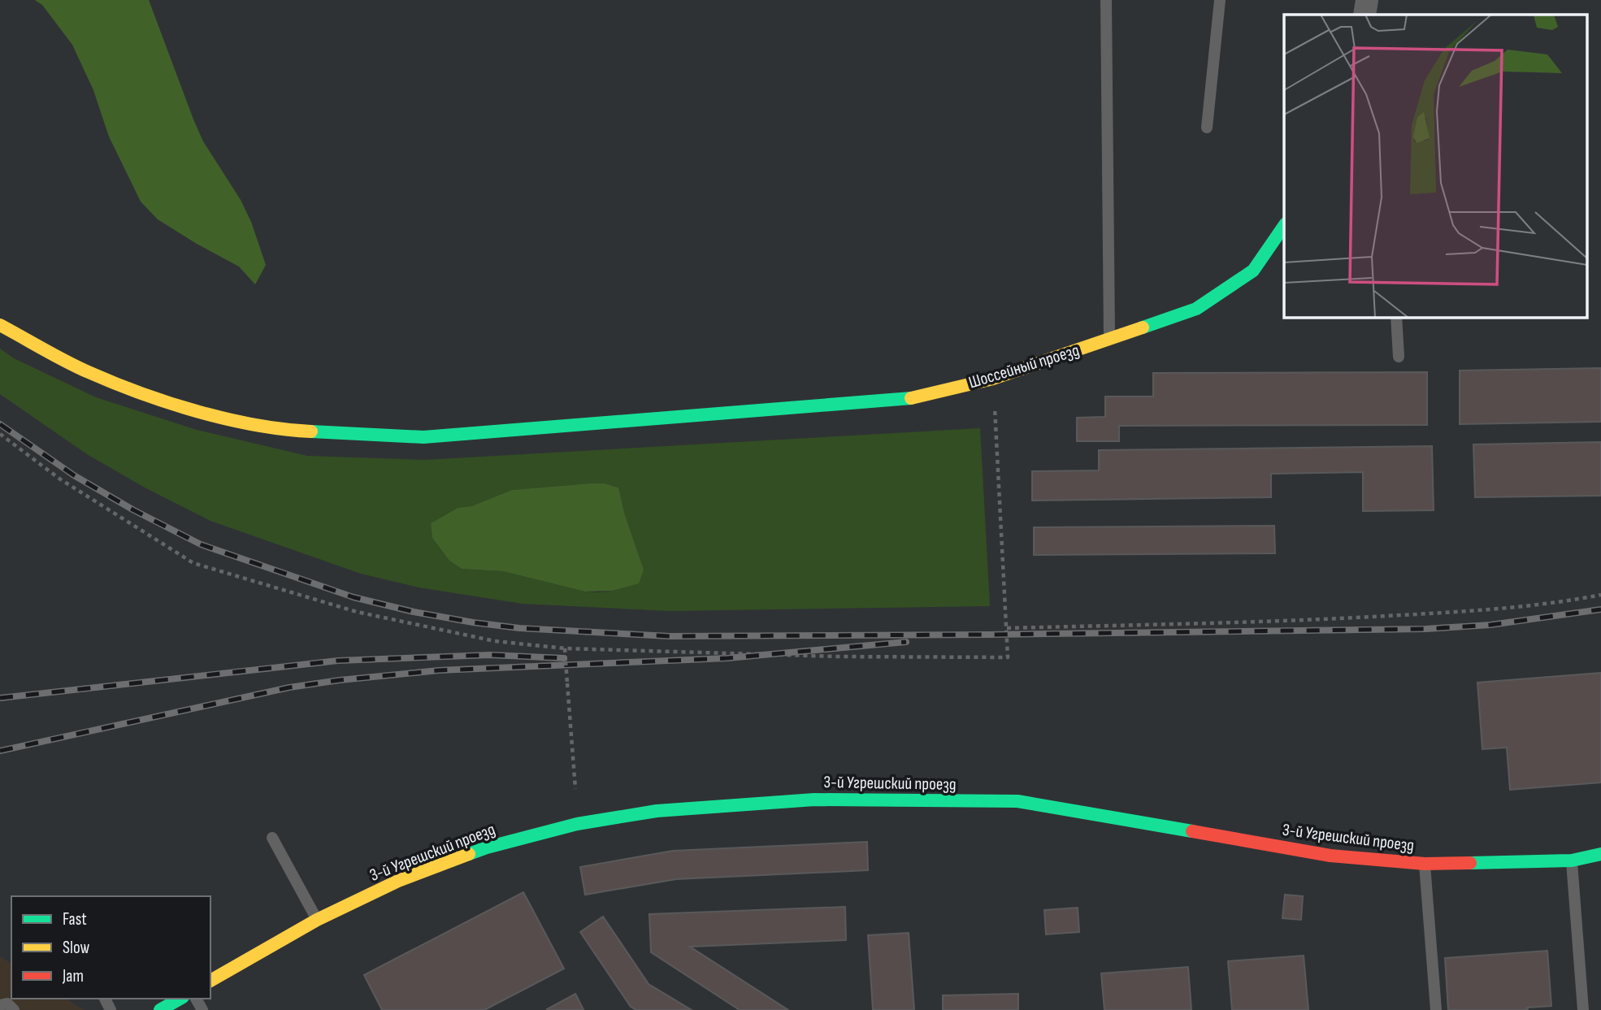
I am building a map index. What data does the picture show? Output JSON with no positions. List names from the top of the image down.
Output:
{
  "streets": {
    "street": ["Шоссейный проезд", "3-й Угрешский проезд"]
  },
  "legend": ["Fast", "Slow", "Jam"]
}
